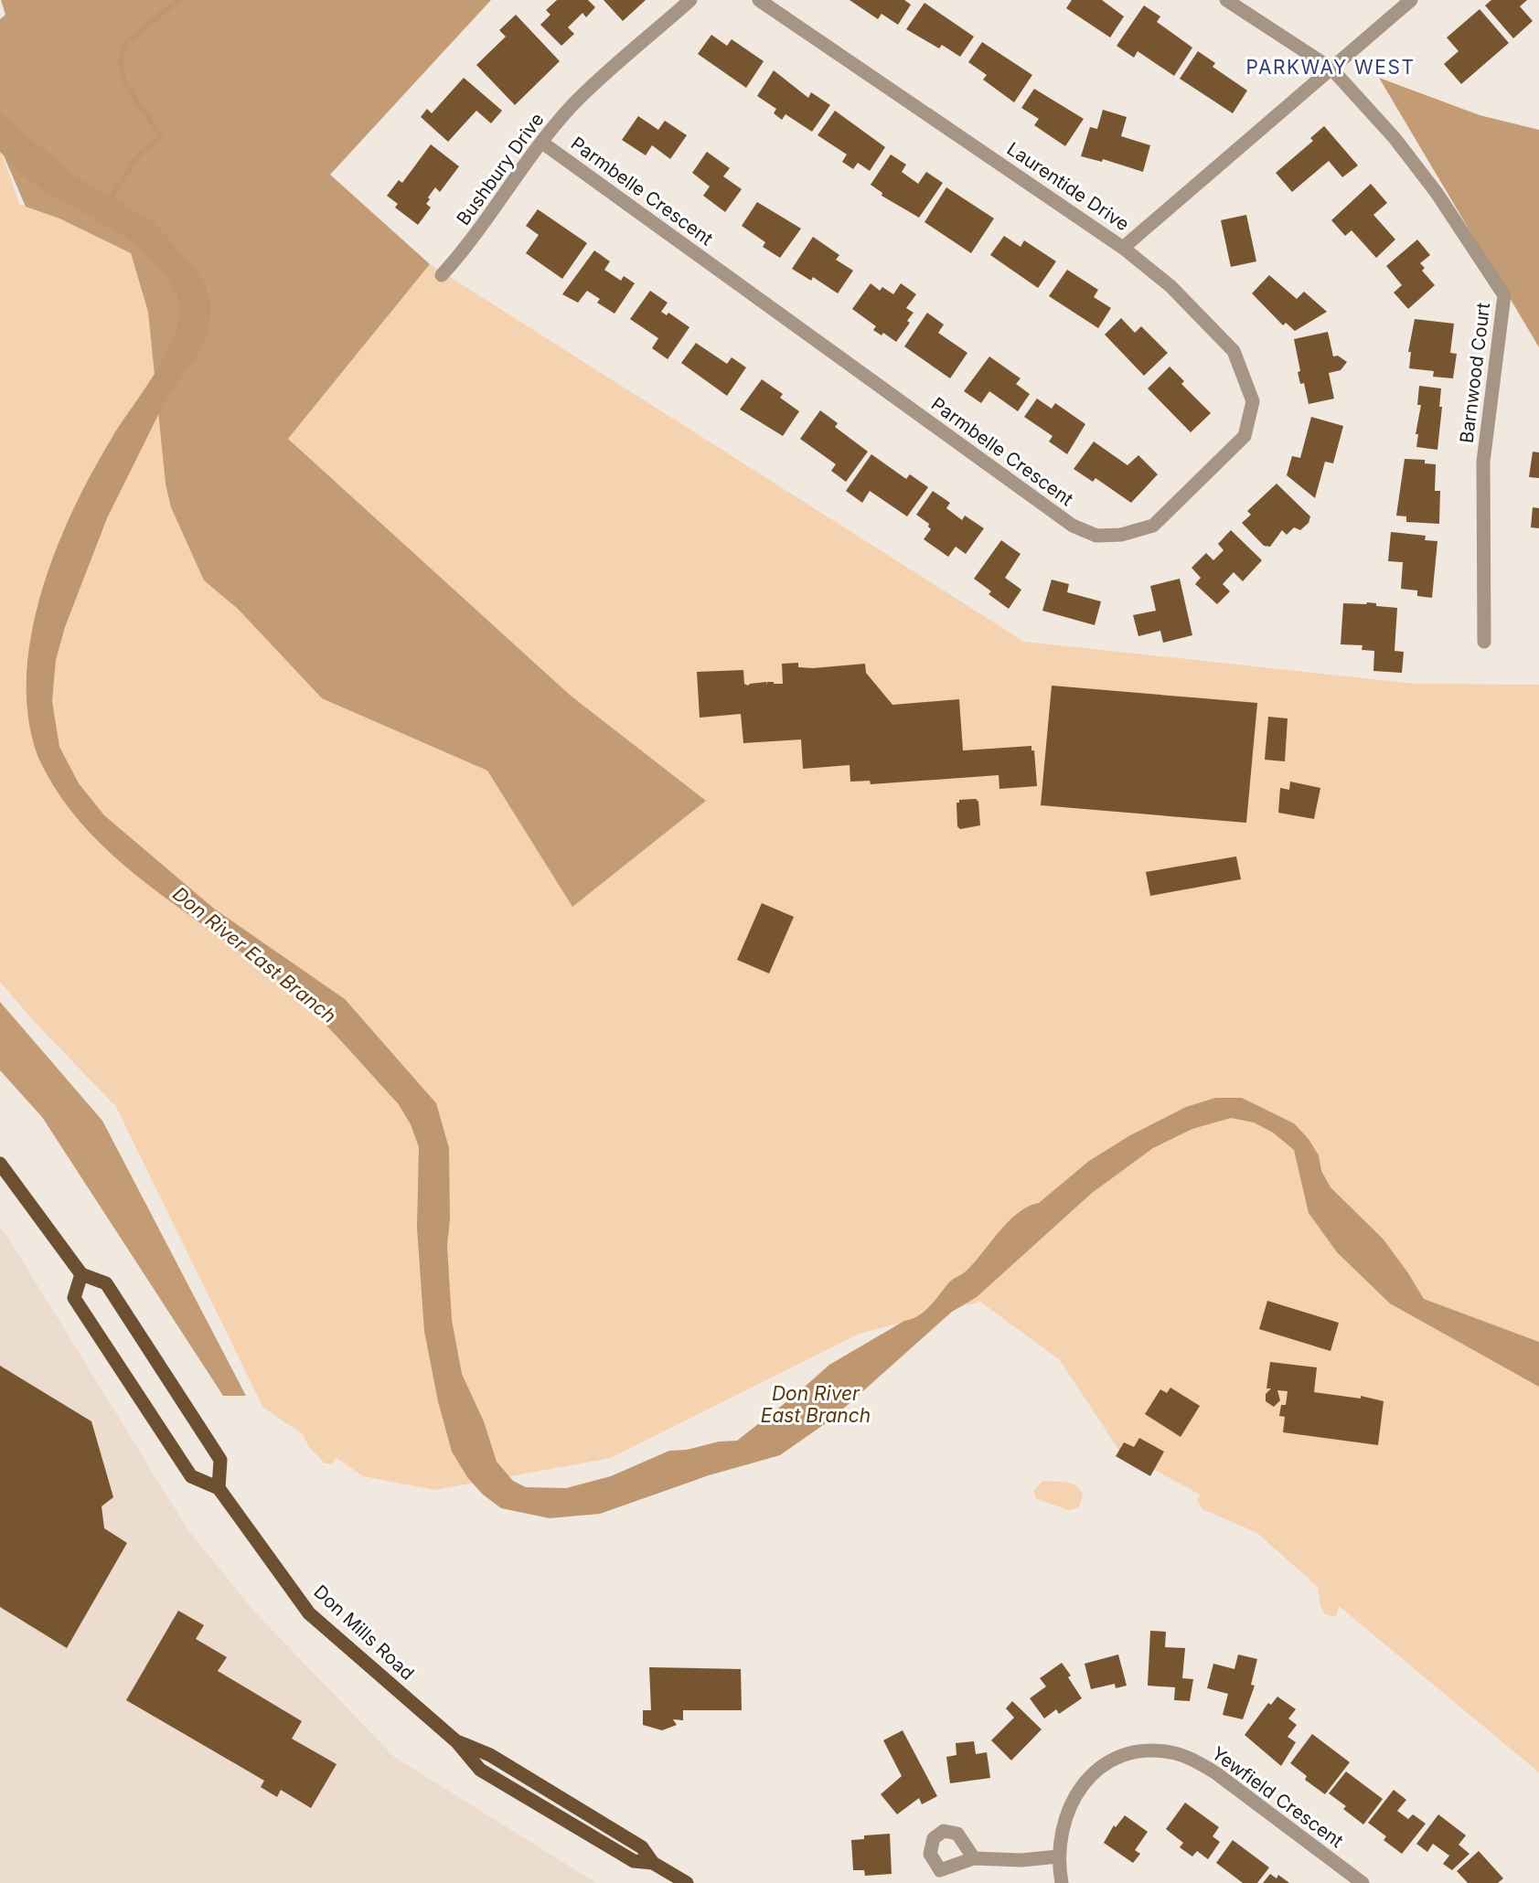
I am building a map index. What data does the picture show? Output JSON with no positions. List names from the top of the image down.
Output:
{
  "streets": {
    "main road": ["Don Mills Road"],
    "street": [
      "Bushbury Drive",
      "Laurentide Drive",
      "Parmbelle Crescent",
      "Barnwood Court",
      "Yewfield Crescent"
    ]
  },
  "crossings": [
    ["Bushbury Drive", "Parmbelle Crescent"],
    ["Laurentide Drive", "Parmbelle Crescent"],
    ["Laurentide Drive", "Barnwood Court"]
  ],
  "districts": ["PARKWAY WEST"],
  "water": ["Don River East Branch"]
}
